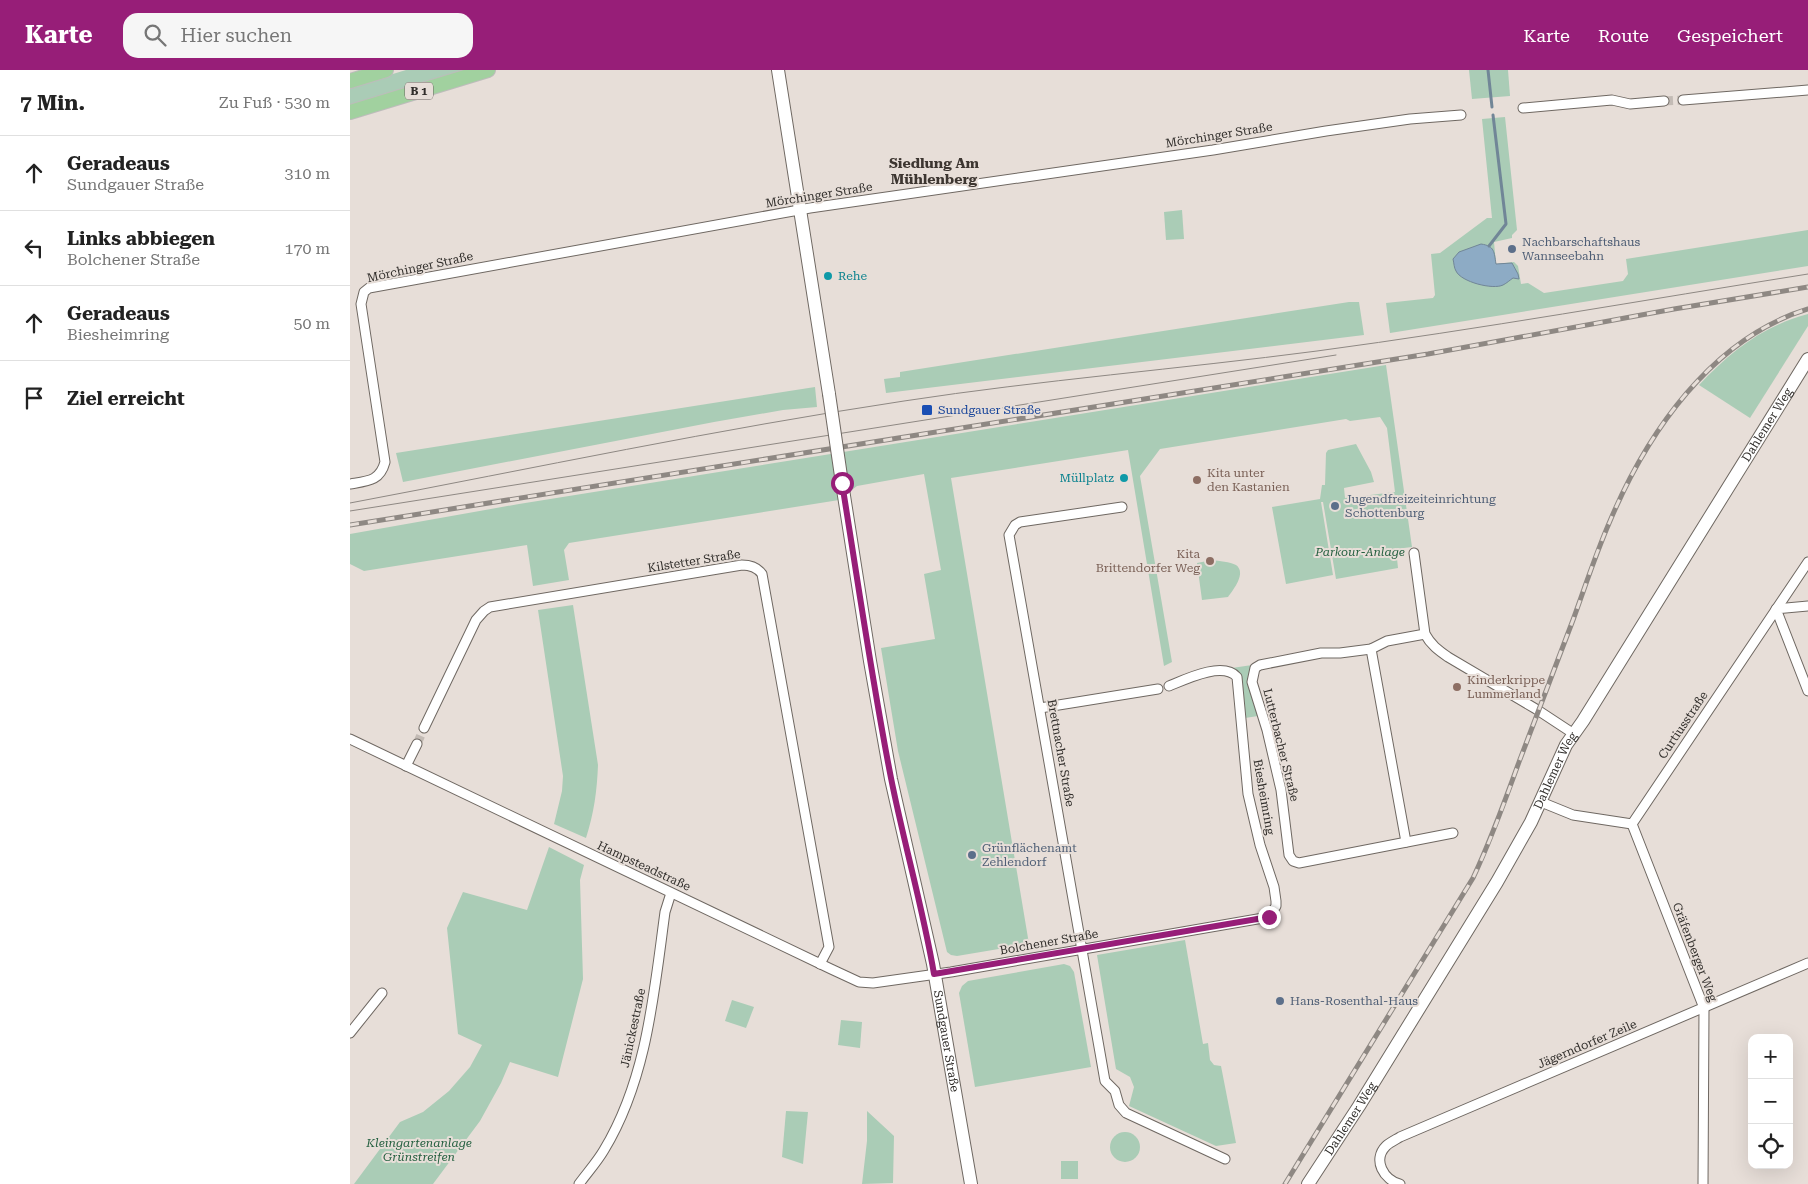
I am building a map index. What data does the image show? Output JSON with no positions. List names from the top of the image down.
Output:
{
  "streets": {
    "main road": ["B 1"],
    "street": [
      "Mörchinger Straße",
      "Dahlemer Weg",
      "Kilstetter Straße",
      "Curtiusstraße",
      "Lutterbacher Straße",
      "Brettnacher Straße",
      "Biesheimring",
      "Hampsteadstraße",
      "Bolchener Straße",
      "Gräfenberger Weg",
      "Jänickestraße",
      "Sundgauer Straße",
      "Jägerndorfer Zeile"
    ]
  },
  "crossings": [
    ["Mörchinger Straße", "Sundgauer Straße"],
    ["Kilstetter Straße", "Hampsteadstraße"],
    ["Curtiusstraße", "Gräfenberger Weg"],
    ["Brettnacher Straße", "Bolchener Straße"],
    ["Biesheimring", "Bolchener Straße"],
    ["Hampsteadstraße", "Bolchener Straße"],
    ["Hampsteadstraße", "Jänickestraße"],
    ["Hampsteadstraße", "Sundgauer Straße"],
    ["Bolchener Straße", "Sundgauer Straße"],
    ["Gräfenberger Weg", "Jägerndorfer Zeile"]
  ],
  "districts": ["Siedlung Am Mühlenberg"],
  "parks": ["Parkour-Anlage", "Kleingartenanlage Grünstreifen"],
  "places": {
    "other": [
      "Nachbarschaftshaus Wannseebahn",
      "Rehe",
      "Müllplatz",
      "Kita unter den Kastanien",
      "Jugendfreizeiteinrichtung Schottenburg",
      "Kita Brittendorfer Weg",
      "Kinderkrippe Lummerland",
      "Grünflächenamt Zehlendorf",
      "Hans-Rosenthal-Haus"
    ],
    "transit": ["Sundgauer Straße"]
  },
  "page": {
    "header": "Karte",
    "search": "Hier suchen",
    "nav": ["Karte", "Route", "Gespeichert"],
    "heading": ["7 Min.", "Zu Fuß · 530 m"],
    "list": [
      ["Geradeaus", "Sundgauer Straße", "310 m"],
      ["Links abbiegen", "Bolchener Straße", "170 m"],
      ["Geradeaus", "Biesheimring", "50 m"],
      "Ziel erreicht"
    ],
    "map_buttons": ["+", "−"]
  }
}
